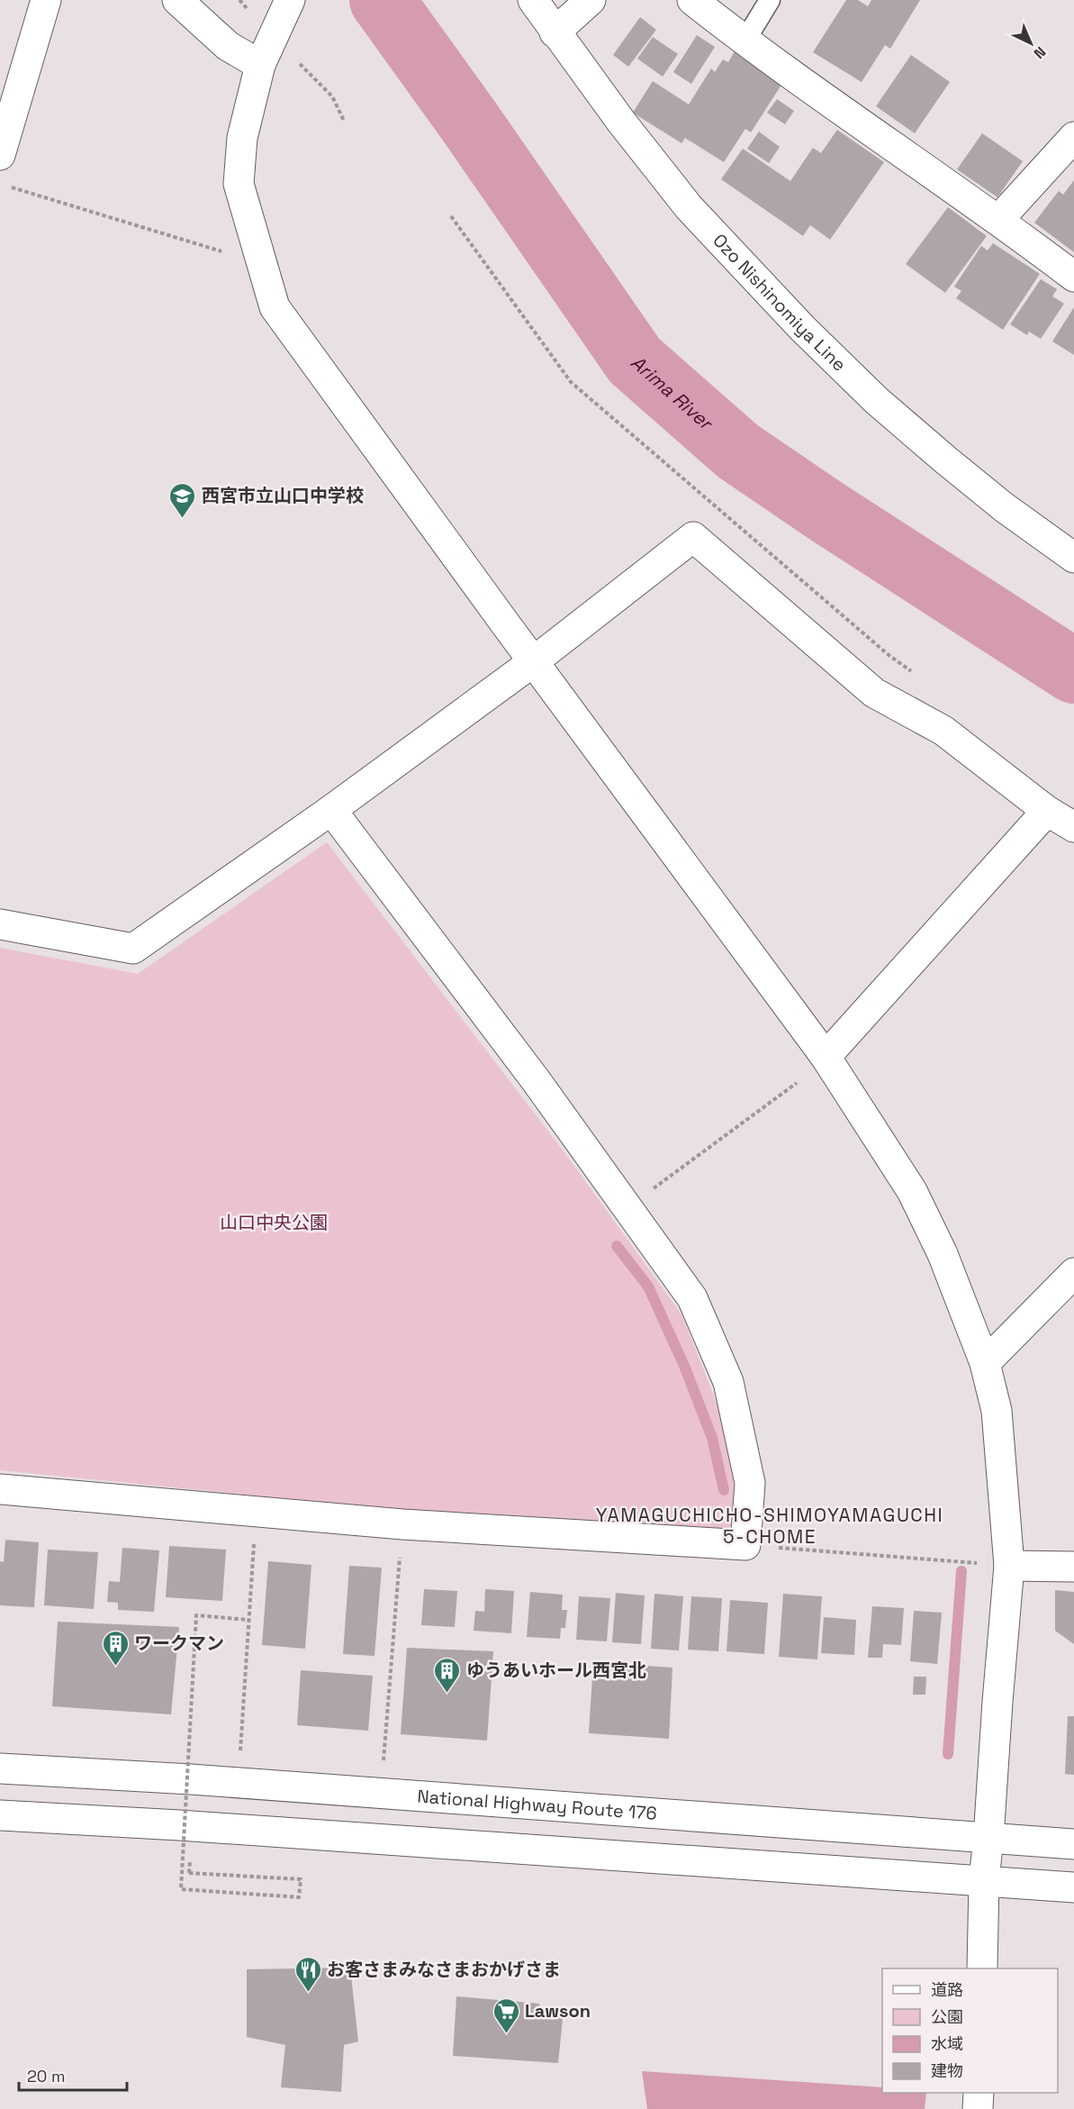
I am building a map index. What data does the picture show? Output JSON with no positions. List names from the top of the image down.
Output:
{
  "streets": {
    "main road": ["Ozo Nishinomiya Line", "National Highway Route 176"]
  },
  "districts": ["YAMAGUCHICHO-SHIMOYAMAGUCHI 5-CHOME"],
  "water": ["Arima River"],
  "parks": ["山口中央公園"],
  "places": {
    "school or university": ["西宮市立山口中学校"],
    "building": ["ワークマン", "ゆうあいホール西宮北"],
    "restaurant": ["お客さまみなさまおかげさま"],
    "supermarket": ["Lawson"]
  },
  "legend": [
    "道路",
    "公園",
    "水域",
    "建物"
  ],
  "scale_bar": "20 m",
  "north": "bottom right"
}
